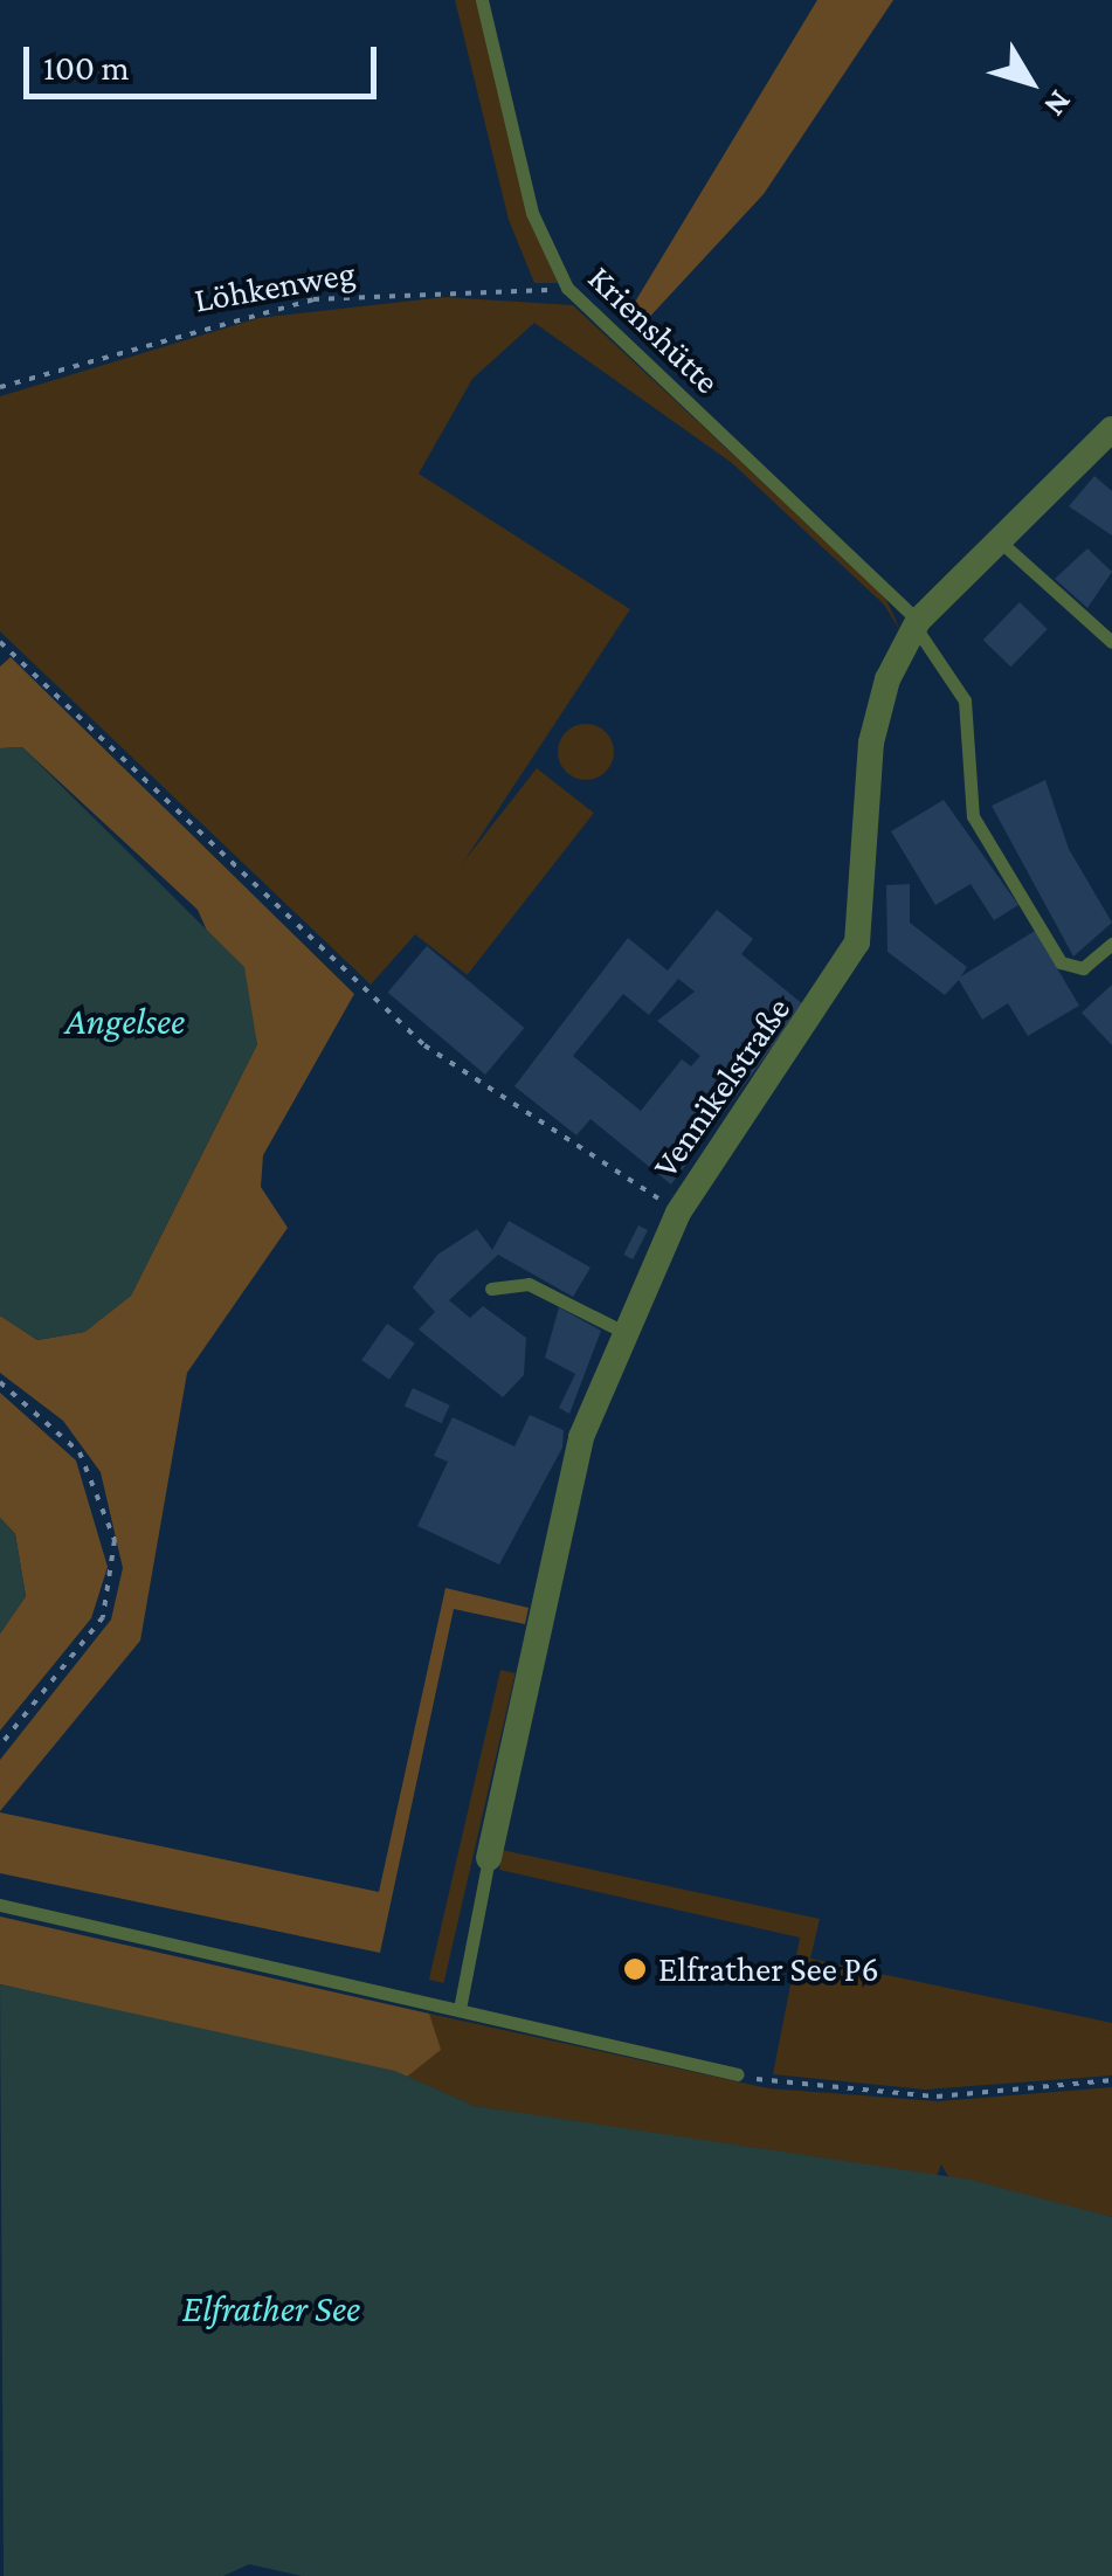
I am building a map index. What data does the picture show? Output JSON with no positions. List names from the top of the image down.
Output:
{
  "streets": {
    "street": ["Vennikelstraße"],
    "lane": ["Krienshütte"],
    "path": ["Löhkenweg"]
  },
  "crossings": [
    ["Löhkenweg", "Krienshütte"],
    ["Krienshütte", "Vennikelstraße"]
  ],
  "water": ["Angelsee", "Elfrather See"],
  "places": ["Elfrather See P6"],
  "scale_bar": "100 m",
  "north": "bottom right"
}
